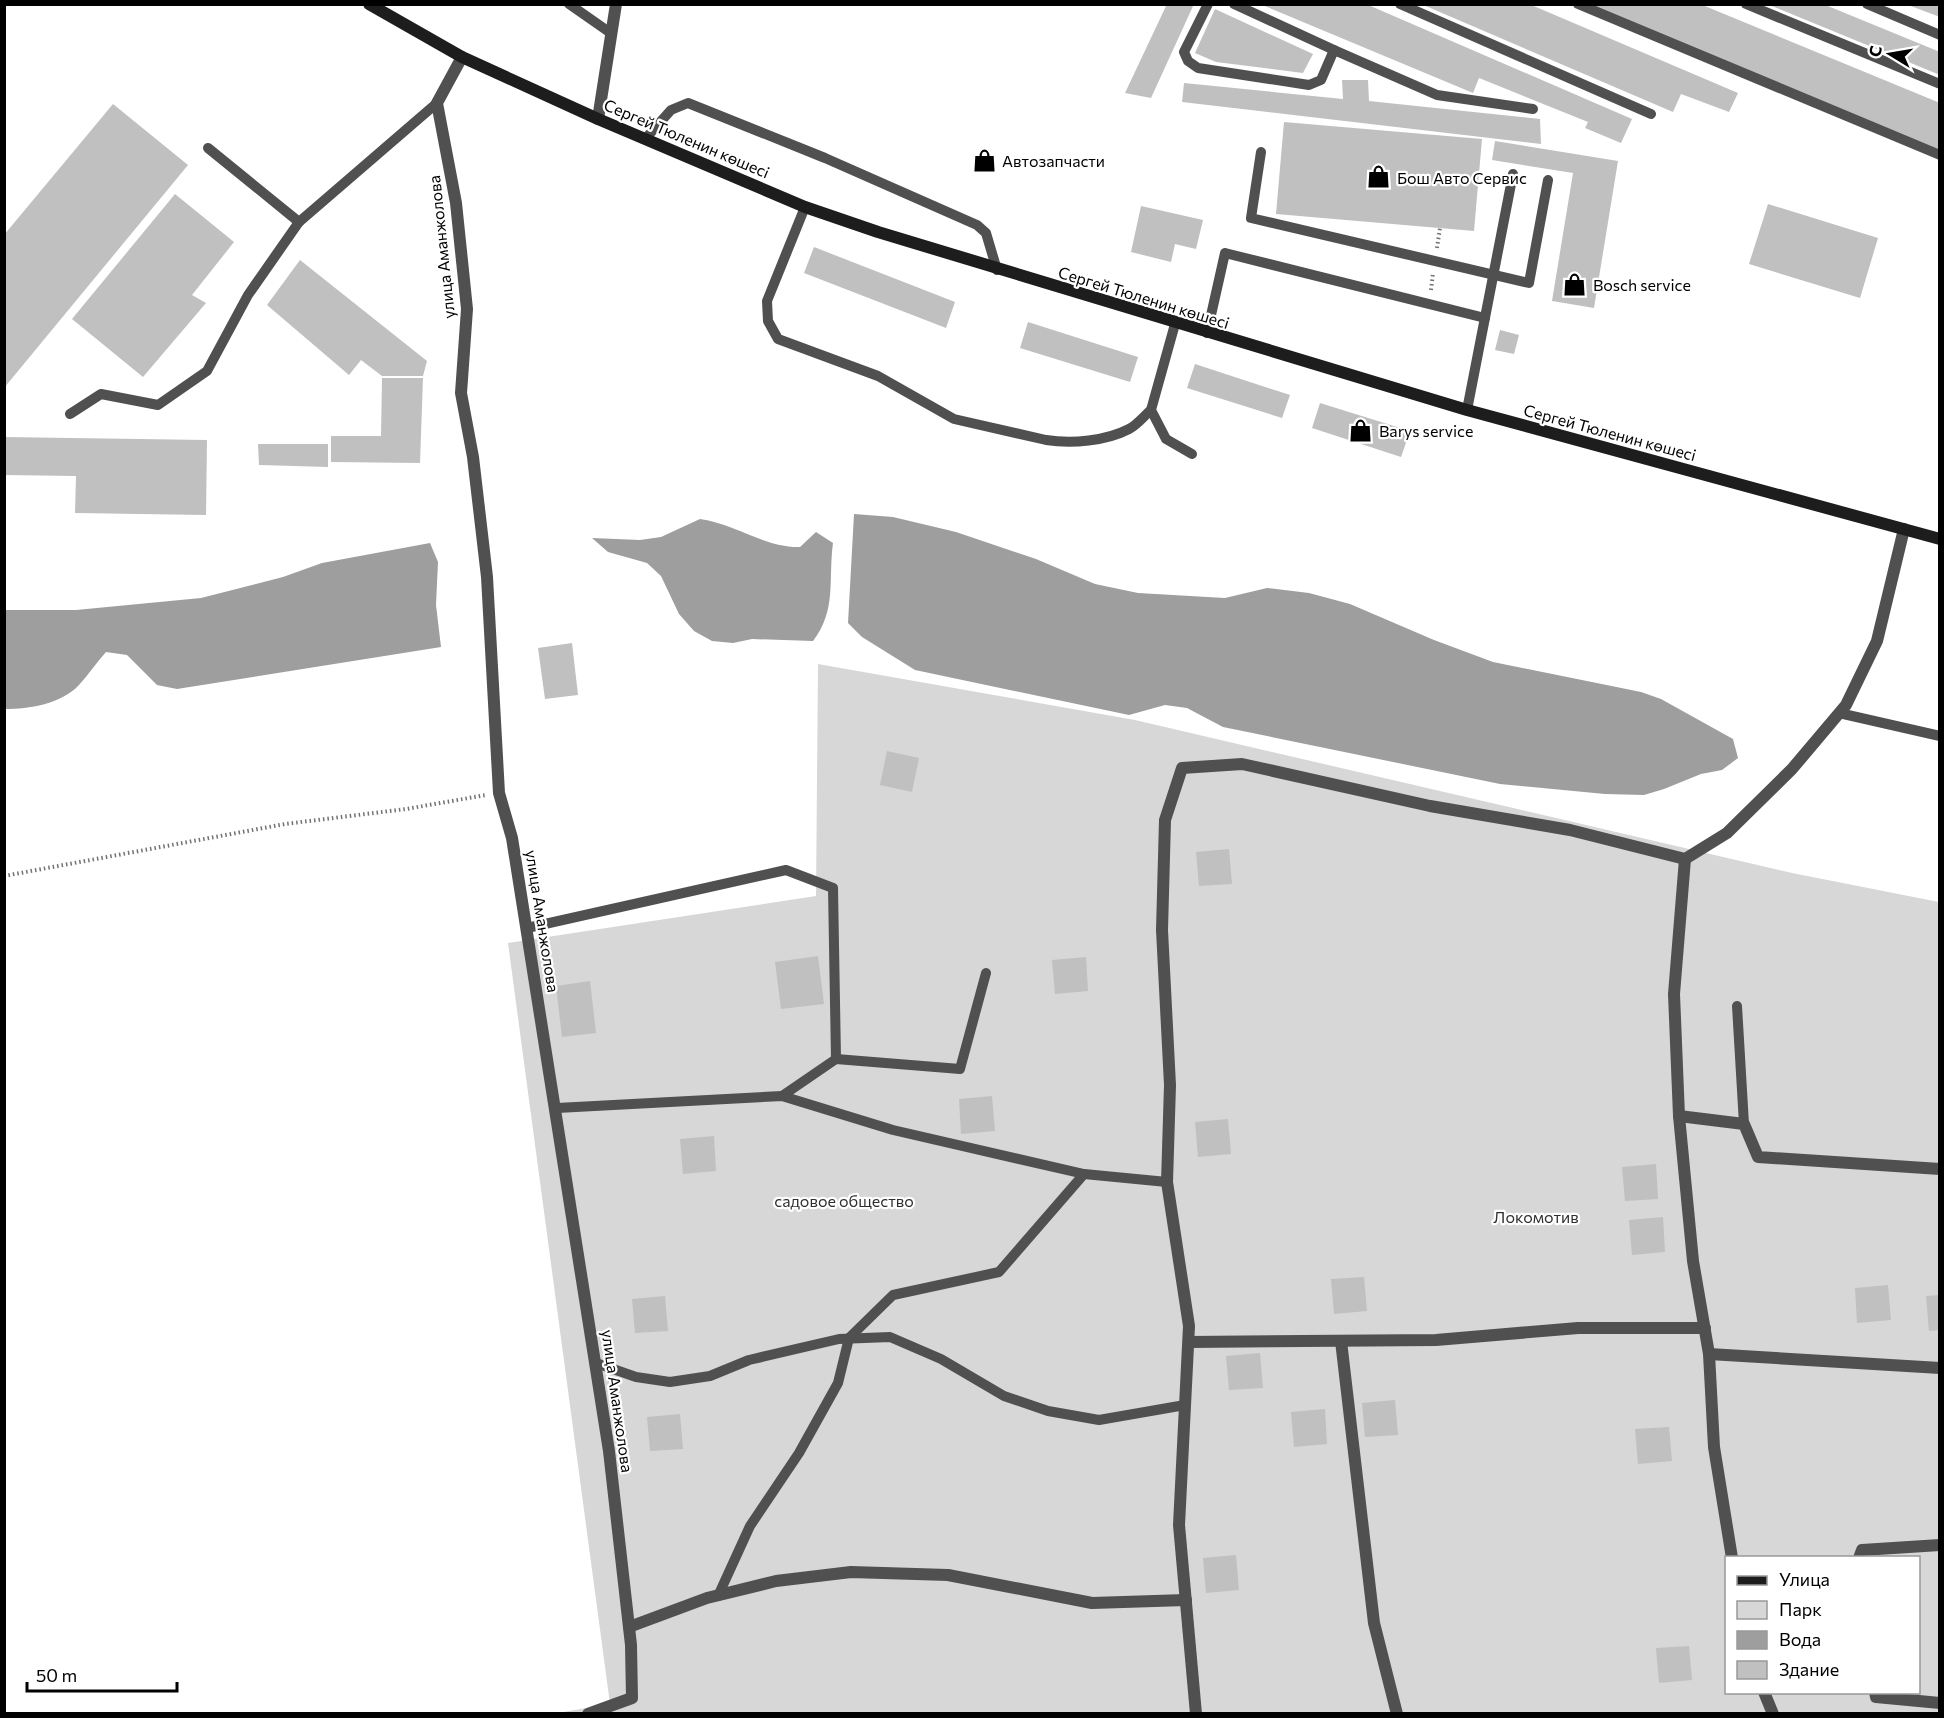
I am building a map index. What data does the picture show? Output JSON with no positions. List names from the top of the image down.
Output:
{
  "streets": {
    "main road": ["Сергей Тюленин көшесі"],
    "street": ["улица Аманжолова"]
  },
  "parks": ["садовое общество", "Локомотив"],
  "places": {
    "shop": [
      "Автозапчасти",
      "Бош Авто Сервис",
      "Bosch service",
      "Barys service"
    ]
  },
  "legend": [
    "Улица",
    "Парк",
    "Вода",
    "Здание"
  ],
  "scale_bar": "50 m",
  "north": "left"
}
